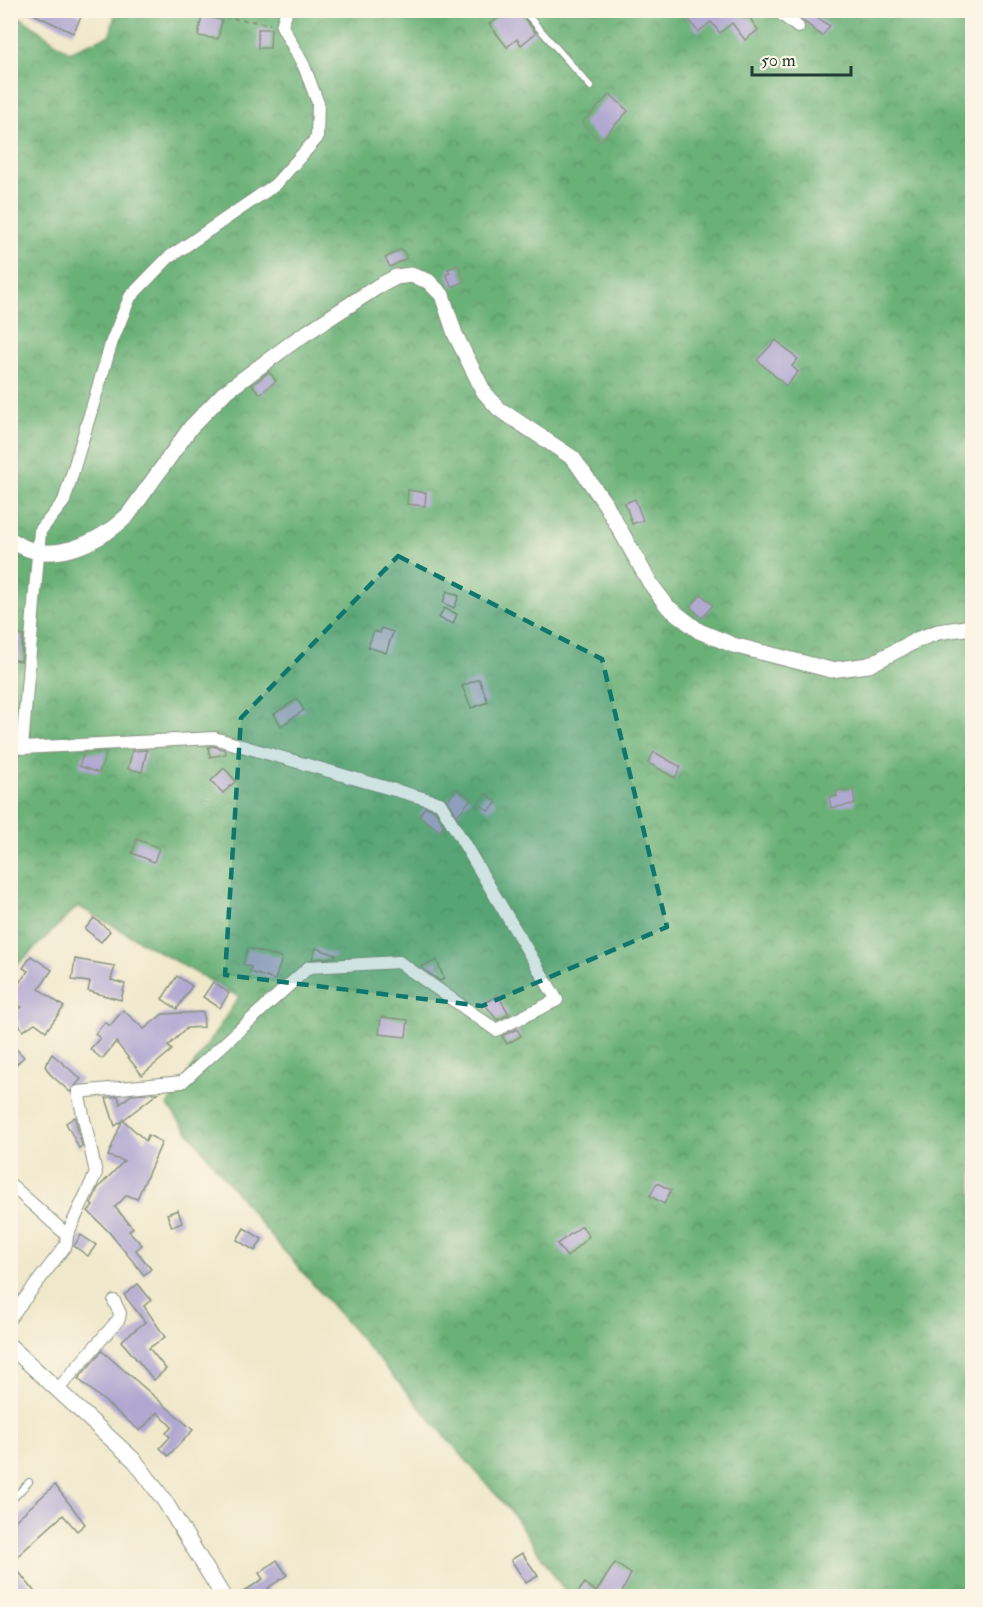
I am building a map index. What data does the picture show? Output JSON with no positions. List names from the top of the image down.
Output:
{
  "scale_bar": "50 m"
}
